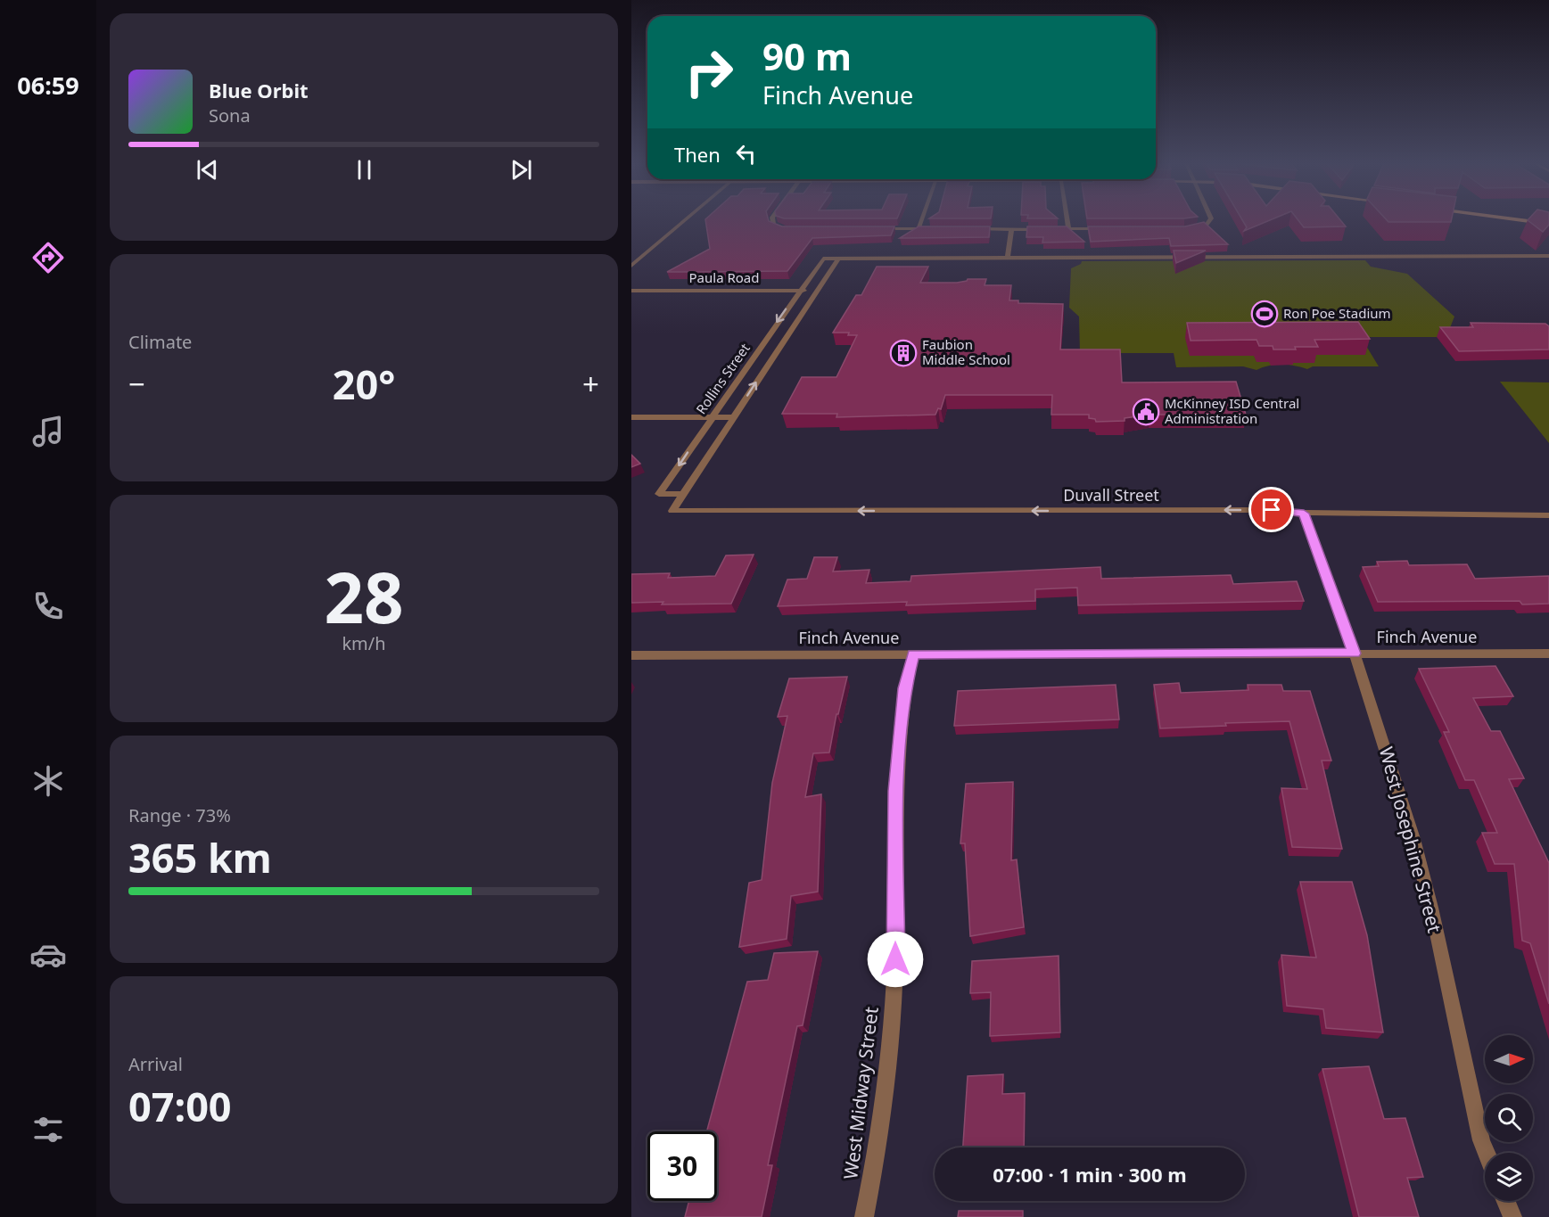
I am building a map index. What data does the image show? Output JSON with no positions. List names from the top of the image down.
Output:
{
  "streets": {
    "street": [
      "Paula Road",
      "Rollins Street",
      "Duvall Street",
      "Finch Avenue",
      "West Josephine Street",
      "West Midway Street"
    ]
  },
  "crossings": [
    ["Paula Road", "Rollins Street"],
    ["Rollins Street", "Duvall Street"],
    ["Duvall Street", "West Josephine Street"],
    ["Finch Avenue", "West Josephine Street"],
    ["Finch Avenue", "West Midway Street"]
  ],
  "one_way": ["Duvall Street"],
  "places": {
    "sports": ["Ron Poe Stadium"],
    "building": ["Faubion Middle School"],
    "public building": ["McKinney ISD Central Administration"]
  },
  "north": "right",
  "page": {
    "tabs": "06:59",
    "turn": ["90 m", "Finch Avenue"],
    "song": ["Blue Orbit", "Sona"],
    "then": "Then",
    "tile": [
      "Climate",
      ["28", "km/h"],
      ["Range · 73%", "365 km"],
      ["Arrival", "07:00"]
    ],
    "heat": ["−", "20°", "+"],
    "limit": "30",
    "trip": "07:00 · 1 min · 300 m"
  }
}
